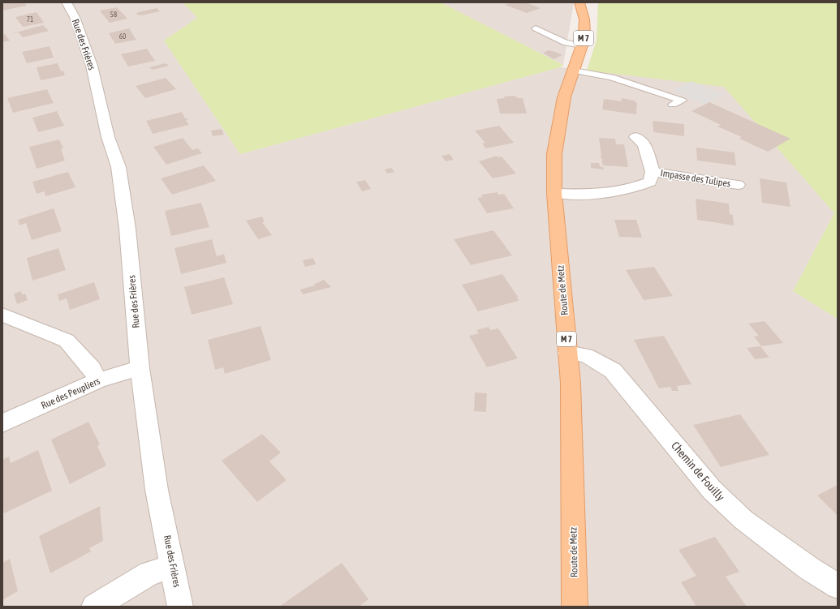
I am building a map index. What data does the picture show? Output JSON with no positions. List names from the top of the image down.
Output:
{
  "streets": {
    "main road": ["M 7", "Route de Metz"],
    "street": [
      "Rue des Frières",
      "Impasse des Tulipes",
      "Rue des Peupliers",
      "Chemin de Fouilly"
    ]
  },
  "crossings": [
    ["M 7", "Route de Metz"],
    ["Rue des Frières", "Rue des Peupliers"],
    ["Impasse des Tulipes", "Route de Metz"],
    ["Route de Metz", "Chemin de Fouilly"]
  ],
  "house_numbers": ["58", "71", "60"]
}
